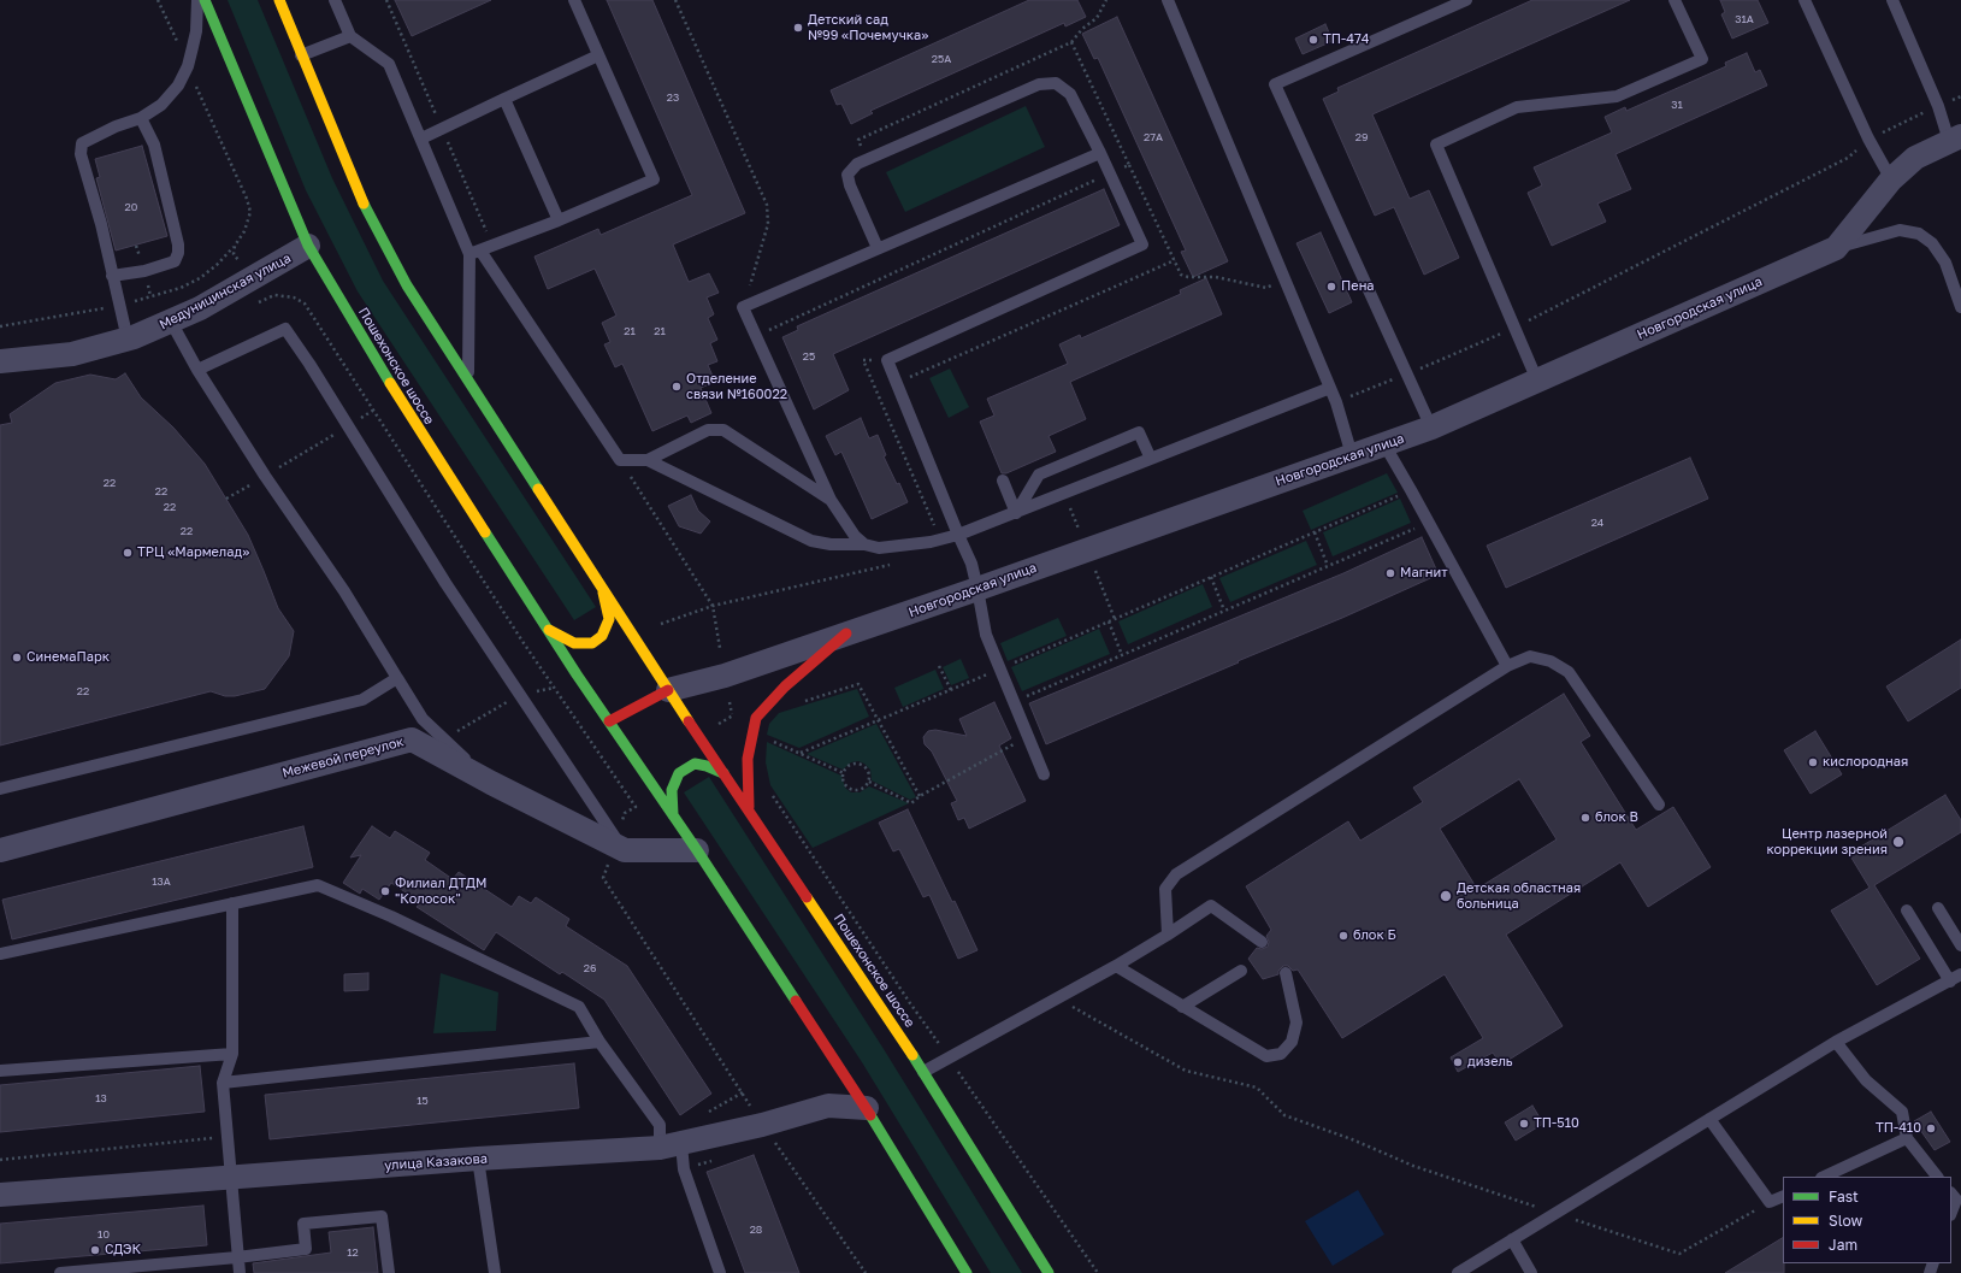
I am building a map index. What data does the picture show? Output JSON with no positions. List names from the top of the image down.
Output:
{
  "streets": {
    "main road": ["Пошехонское шоссе"],
    "street": [
      "Медуницинская улица",
      "Новгородская улица",
      "Межевой переулок",
      "улица Казакова"
    ]
  },
  "crossings": [
    ["Медуницинская улица", "Пошехонское шоссе"],
    ["Новгородская улица", "Пошехонское шоссе"],
    ["Пошехонское шоссе", "Межевой переулок"],
    ["Пошехонское шоссе", "улица Казакова"]
  ],
  "places": [
    "Детский сад №99 «Почемучка»",
    "ТП-474",
    "Пена",
    "Отделение связи №160022",
    "ТРЦ «Мармелад»",
    "Магнит",
    "СинемаПарк",
    "кислородная",
    "блок В",
    "Центр лазерной коррекции зрения",
    "Филиал ДТДМ \"Колосок\"",
    "Детская областная больница",
    "блок Б",
    "дизель",
    "ТП-510",
    "ТП-410",
    "СДЭК"
  ],
  "house_numbers": [
    "31А",
    "25А",
    "23",
    "31",
    "27А",
    "29",
    "20",
    "21",
    "21",
    "25",
    "22",
    "22",
    "22",
    "24",
    "22",
    "22",
    "13А",
    "26",
    "13",
    "15",
    "28",
    "10",
    "12"
  ],
  "legend": ["Fast", "Slow", "Jam"]
}
